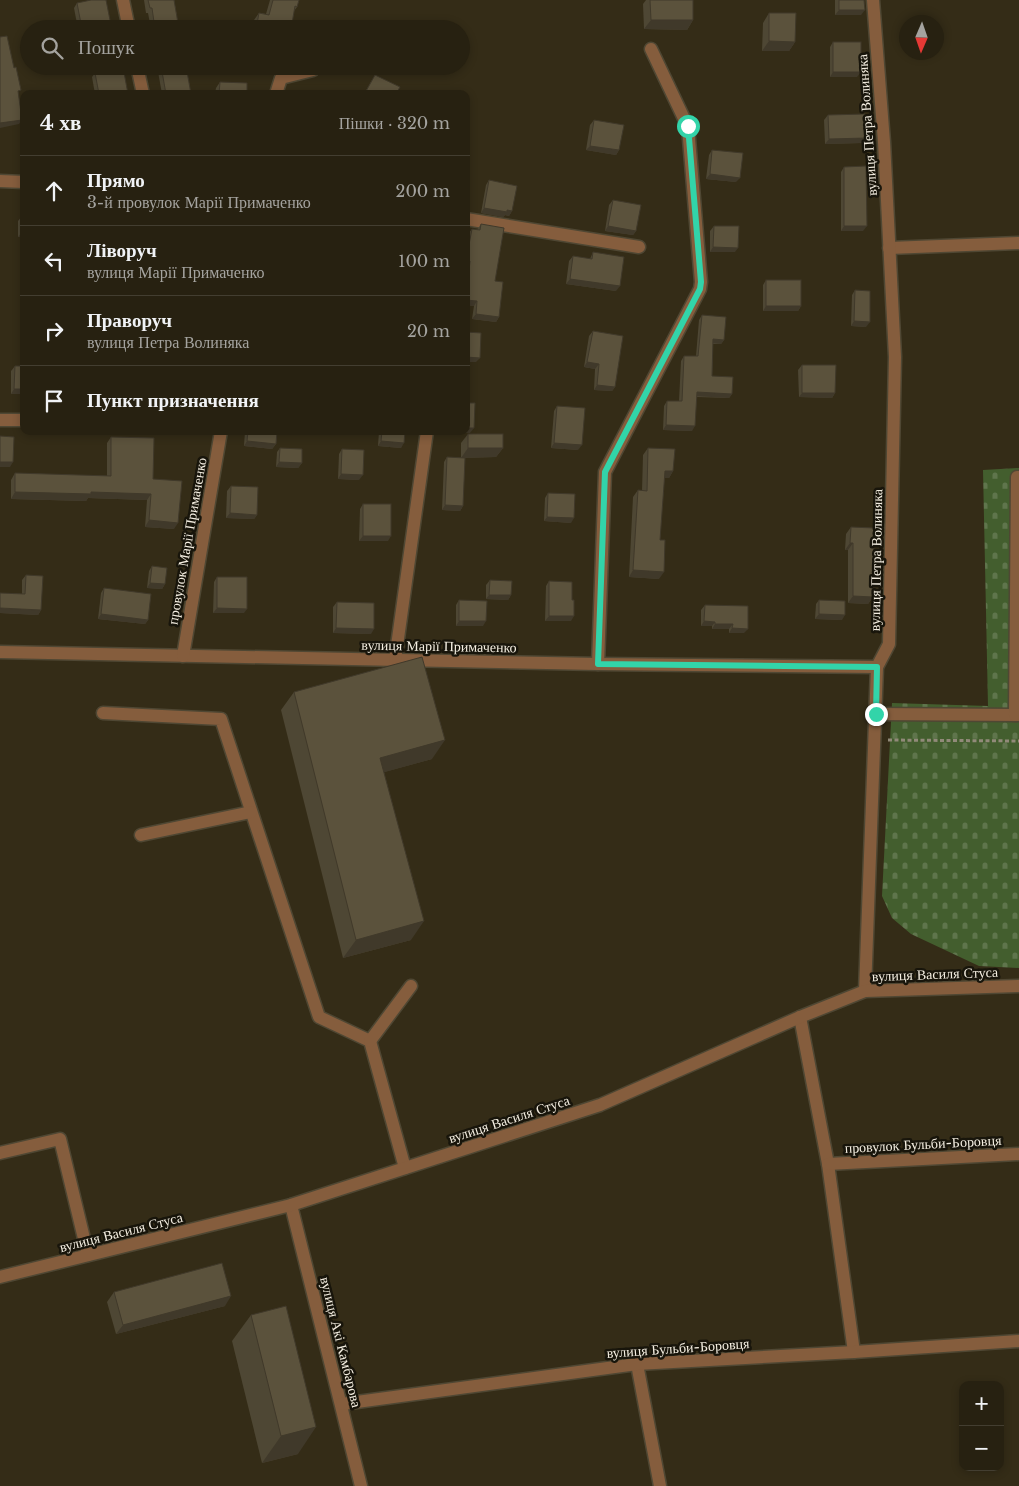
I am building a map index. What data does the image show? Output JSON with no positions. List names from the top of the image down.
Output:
{
  "streets": {
    "street": [
      "вулиця Петра Волиняка",
      "провулок Марії Примаченко",
      "вулиця Марії Примаченко",
      "вулиця Василя Стуса",
      "провулок Бульби-Боровця",
      "вулиця Акі Камбарова",
      "вулиця Бульби-Боровця"
    ]
  },
  "crossings": [
    ["вулиця Петра Волиняка", "вулиця Марії Примаченко"],
    ["вулиця Петра Волиняка", "вулиця Василя Стуса"],
    ["провулок Марії Примаченко", "вулиця Марії Примаченко"],
    ["вулиця Василя Стуса", "вулиця Акі Камбарова"],
    ["вулиця Акі Камбарова", "вулиця Бульби-Боровця"]
  ],
  "north": "bottom",
  "page": {
    "search": "Пошук",
    "heading": ["4 хв", "Пішки · 320 m"],
    "list": [
      ["Прямо", "3-й провулок Марії Примаченко", "200 m"],
      ["Ліворуч", "вулиця Марії Примаченко", "100 m"],
      ["Праворуч", "вулиця Петра Волиняка", "20 m"],
      "Пункт призначення"
    ],
    "map_buttons": ["+", "−"]
  }
}
